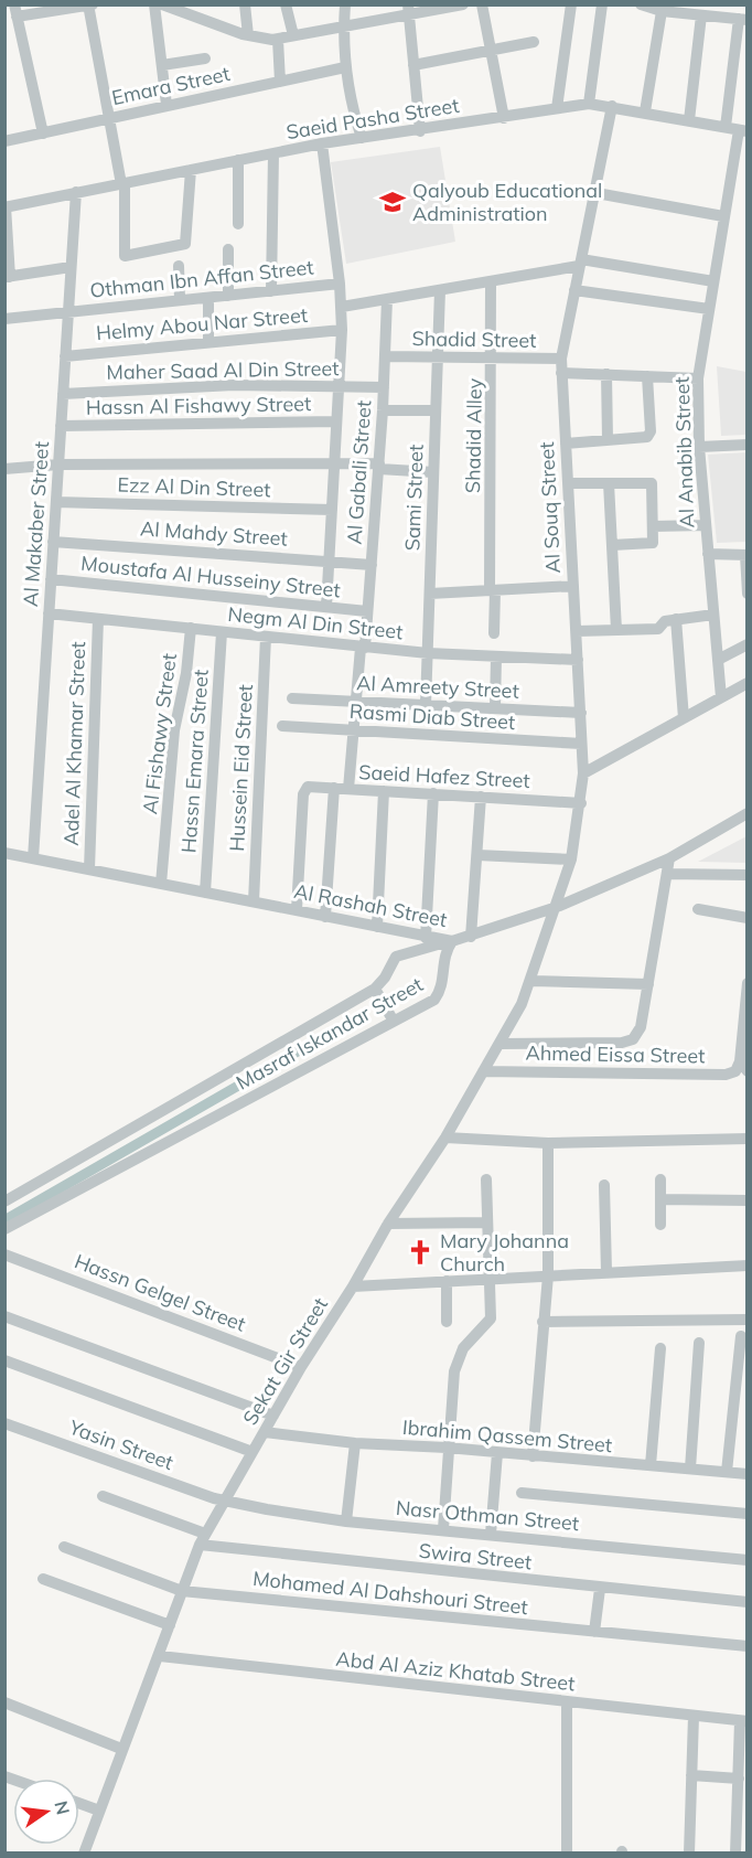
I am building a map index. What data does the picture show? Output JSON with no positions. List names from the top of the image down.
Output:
{
  "streets": {
    "street": [
      "Emara Street",
      "Saeid Pasha Street",
      "Othman Ibn Affan Street",
      "Helmy Abou Nar Street",
      "Shadid Street",
      "Maher Saad Al Din Street",
      "Hassn Al Fishawy Street",
      "Shadid Alley",
      "Al Anabib Street",
      "Al Gabali Street",
      "Ezz Al Din Street",
      "Sami Street",
      "Al Souq Street",
      "Al Makaber Street",
      "Al Mahdy Street",
      "Moustafa Al Husseiny Street",
      "Negm Al Din Street",
      "Al Amreety Street",
      "Rasmi Diab Street",
      "Al Fishawy Street",
      "Adel Al Khamar Street",
      "Hassn Emara Street",
      "Hussein Eid Street",
      "Saeid Hafez Street",
      "Al Rashah Street",
      "Masraf Iskandar Street",
      "Ahmed Eissa Street",
      "Hassn Gelgel Street",
      "Sekat Gir Street",
      "Ibrahim Qassem Street",
      "Yasin Street",
      "Nasr Othman Street",
      "Swira Street",
      "Mohamed Al Dahshouri Street",
      "Abd Al Aziz Khatab Street"
    ]
  },
  "crossings": [
    ["Saeid Pasha Street", "Al Anabib Street"],
    ["Saeid Pasha Street", "Al Souq Street"],
    ["Saeid Pasha Street", "Al Makaber Street"],
    ["Othman Ibn Affan Street", "Al Makaber Street"],
    ["Helmy Abou Nar Street", "Al Makaber Street"],
    ["Shadid Street", "Shadid Alley"],
    ["Shadid Street", "Al Gabali Street"],
    ["Shadid Street", "Sami Street"],
    ["Shadid Street", "Al Souq Street"],
    ["Maher Saad Al Din Street", "Al Gabali Street"],
    ["Maher Saad Al Din Street", "Al Makaber Street"],
    ["Hassn Al Fishawy Street", "Al Makaber Street"],
    ["Al Gabali Street", "Al Mahdy Street"],
    ["Al Gabali Street", "Moustafa Al Husseiny Street"],
    ["Al Gabali Street", "Negm Al Din Street"],
    ["Al Gabali Street", "Al Amreety Street"],
    ["Al Gabali Street", "Rasmi Diab Street"],
    ["Al Gabali Street", "Saeid Hafez Street"],
    ["Ezz Al Din Street", "Al Makaber Street"],
    ["Sami Street", "Negm Al Din Street"],
    ["Sami Street", "Al Amreety Street"],
    ["Al Souq Street", "Negm Al Din Street"],
    ["Al Souq Street", "Al Amreety Street"],
    ["Al Souq Street", "Rasmi Diab Street"],
    ["Al Souq Street", "Saeid Hafez Street"],
    ["Al Souq Street", "Al Rashah Street"],
    ["Al Souq Street", "Sekat Gir Street"],
    ["Al Makaber Street", "Al Mahdy Street"],
    ["Al Makaber Street", "Moustafa Al Husseiny Street"],
    ["Al Makaber Street", "Negm Al Din Street"],
    ["Al Makaber Street", "Al Rashah Street"],
    ["Negm Al Din Street", "Al Fishawy Street"],
    ["Negm Al Din Street", "Adel Al Khamar Street"],
    ["Negm Al Din Street", "Hassn Emara Street"],
    ["Negm Al Din Street", "Hussein Eid Street"],
    ["Al Fishawy Street", "Al Rashah Street"],
    ["Adel Al Khamar Street", "Al Rashah Street"],
    ["Hassn Emara Street", "Al Rashah Street"],
    ["Hussein Eid Street", "Al Rashah Street"],
    ["Saeid Hafez Street", "Al Rashah Street"],
    ["Al Rashah Street", "Masraf Iskandar Street"],
    ["Al Rashah Street", "Sekat Gir Street"],
    ["Ahmed Eissa Street", "Sekat Gir Street"],
    ["Hassn Gelgel Street", "Sekat Gir Street"],
    ["Sekat Gir Street", "Ibrahim Qassem Street"],
    ["Sekat Gir Street", "Yasin Street"],
    ["Sekat Gir Street", "Nasr Othman Street"],
    ["Sekat Gir Street", "Swira Street"],
    ["Sekat Gir Street", "Mohamed Al Dahshouri Street"],
    ["Sekat Gir Street", "Abd Al Aziz Khatab Street"],
    ["Yasin Street", "Nasr Othman Street"]
  ],
  "places": {
    "school or university": ["Qalyoub Educational Administration"],
    "church": ["Mary Johanna Church"]
  },
  "north": "right"
}
